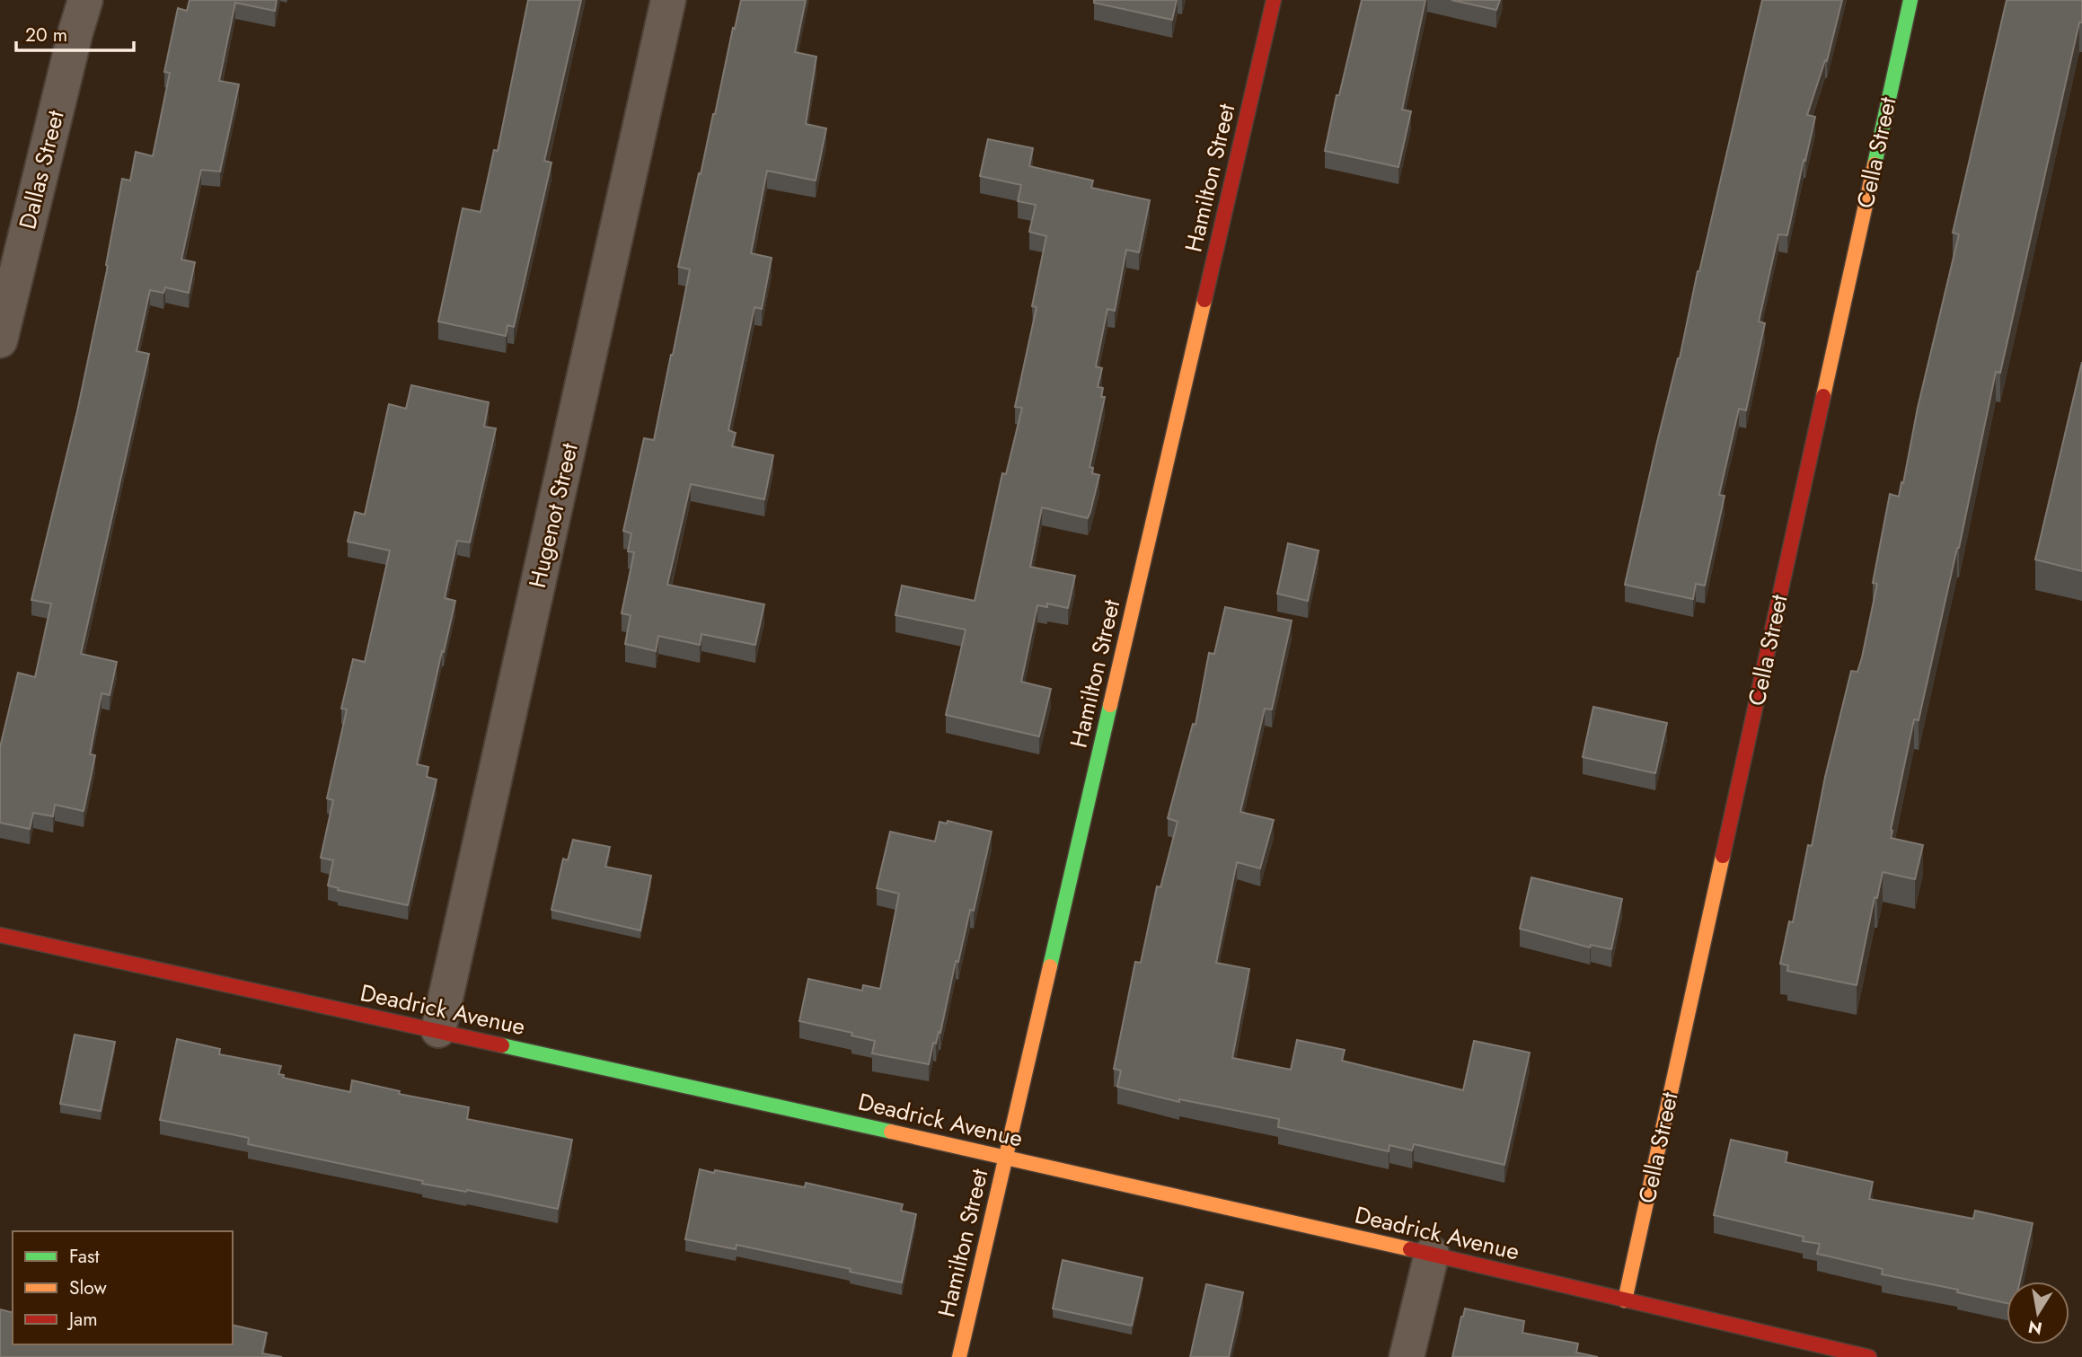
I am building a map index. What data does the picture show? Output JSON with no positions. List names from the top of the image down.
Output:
{
  "streets": {
    "street": [
      "Cella Street",
      "Dallas Street",
      "Hamilton Street",
      "Hugenot Street",
      "Deadrick Avenue"
    ]
  },
  "crossings": [
    ["Cella Street", "Deadrick Avenue"],
    ["Hamilton Street", "Deadrick Avenue"],
    ["Hugenot Street", "Deadrick Avenue"]
  ],
  "legend": ["Fast", "Slow", "Jam"],
  "scale_bar": "20 m",
  "north": "bottom"
}
